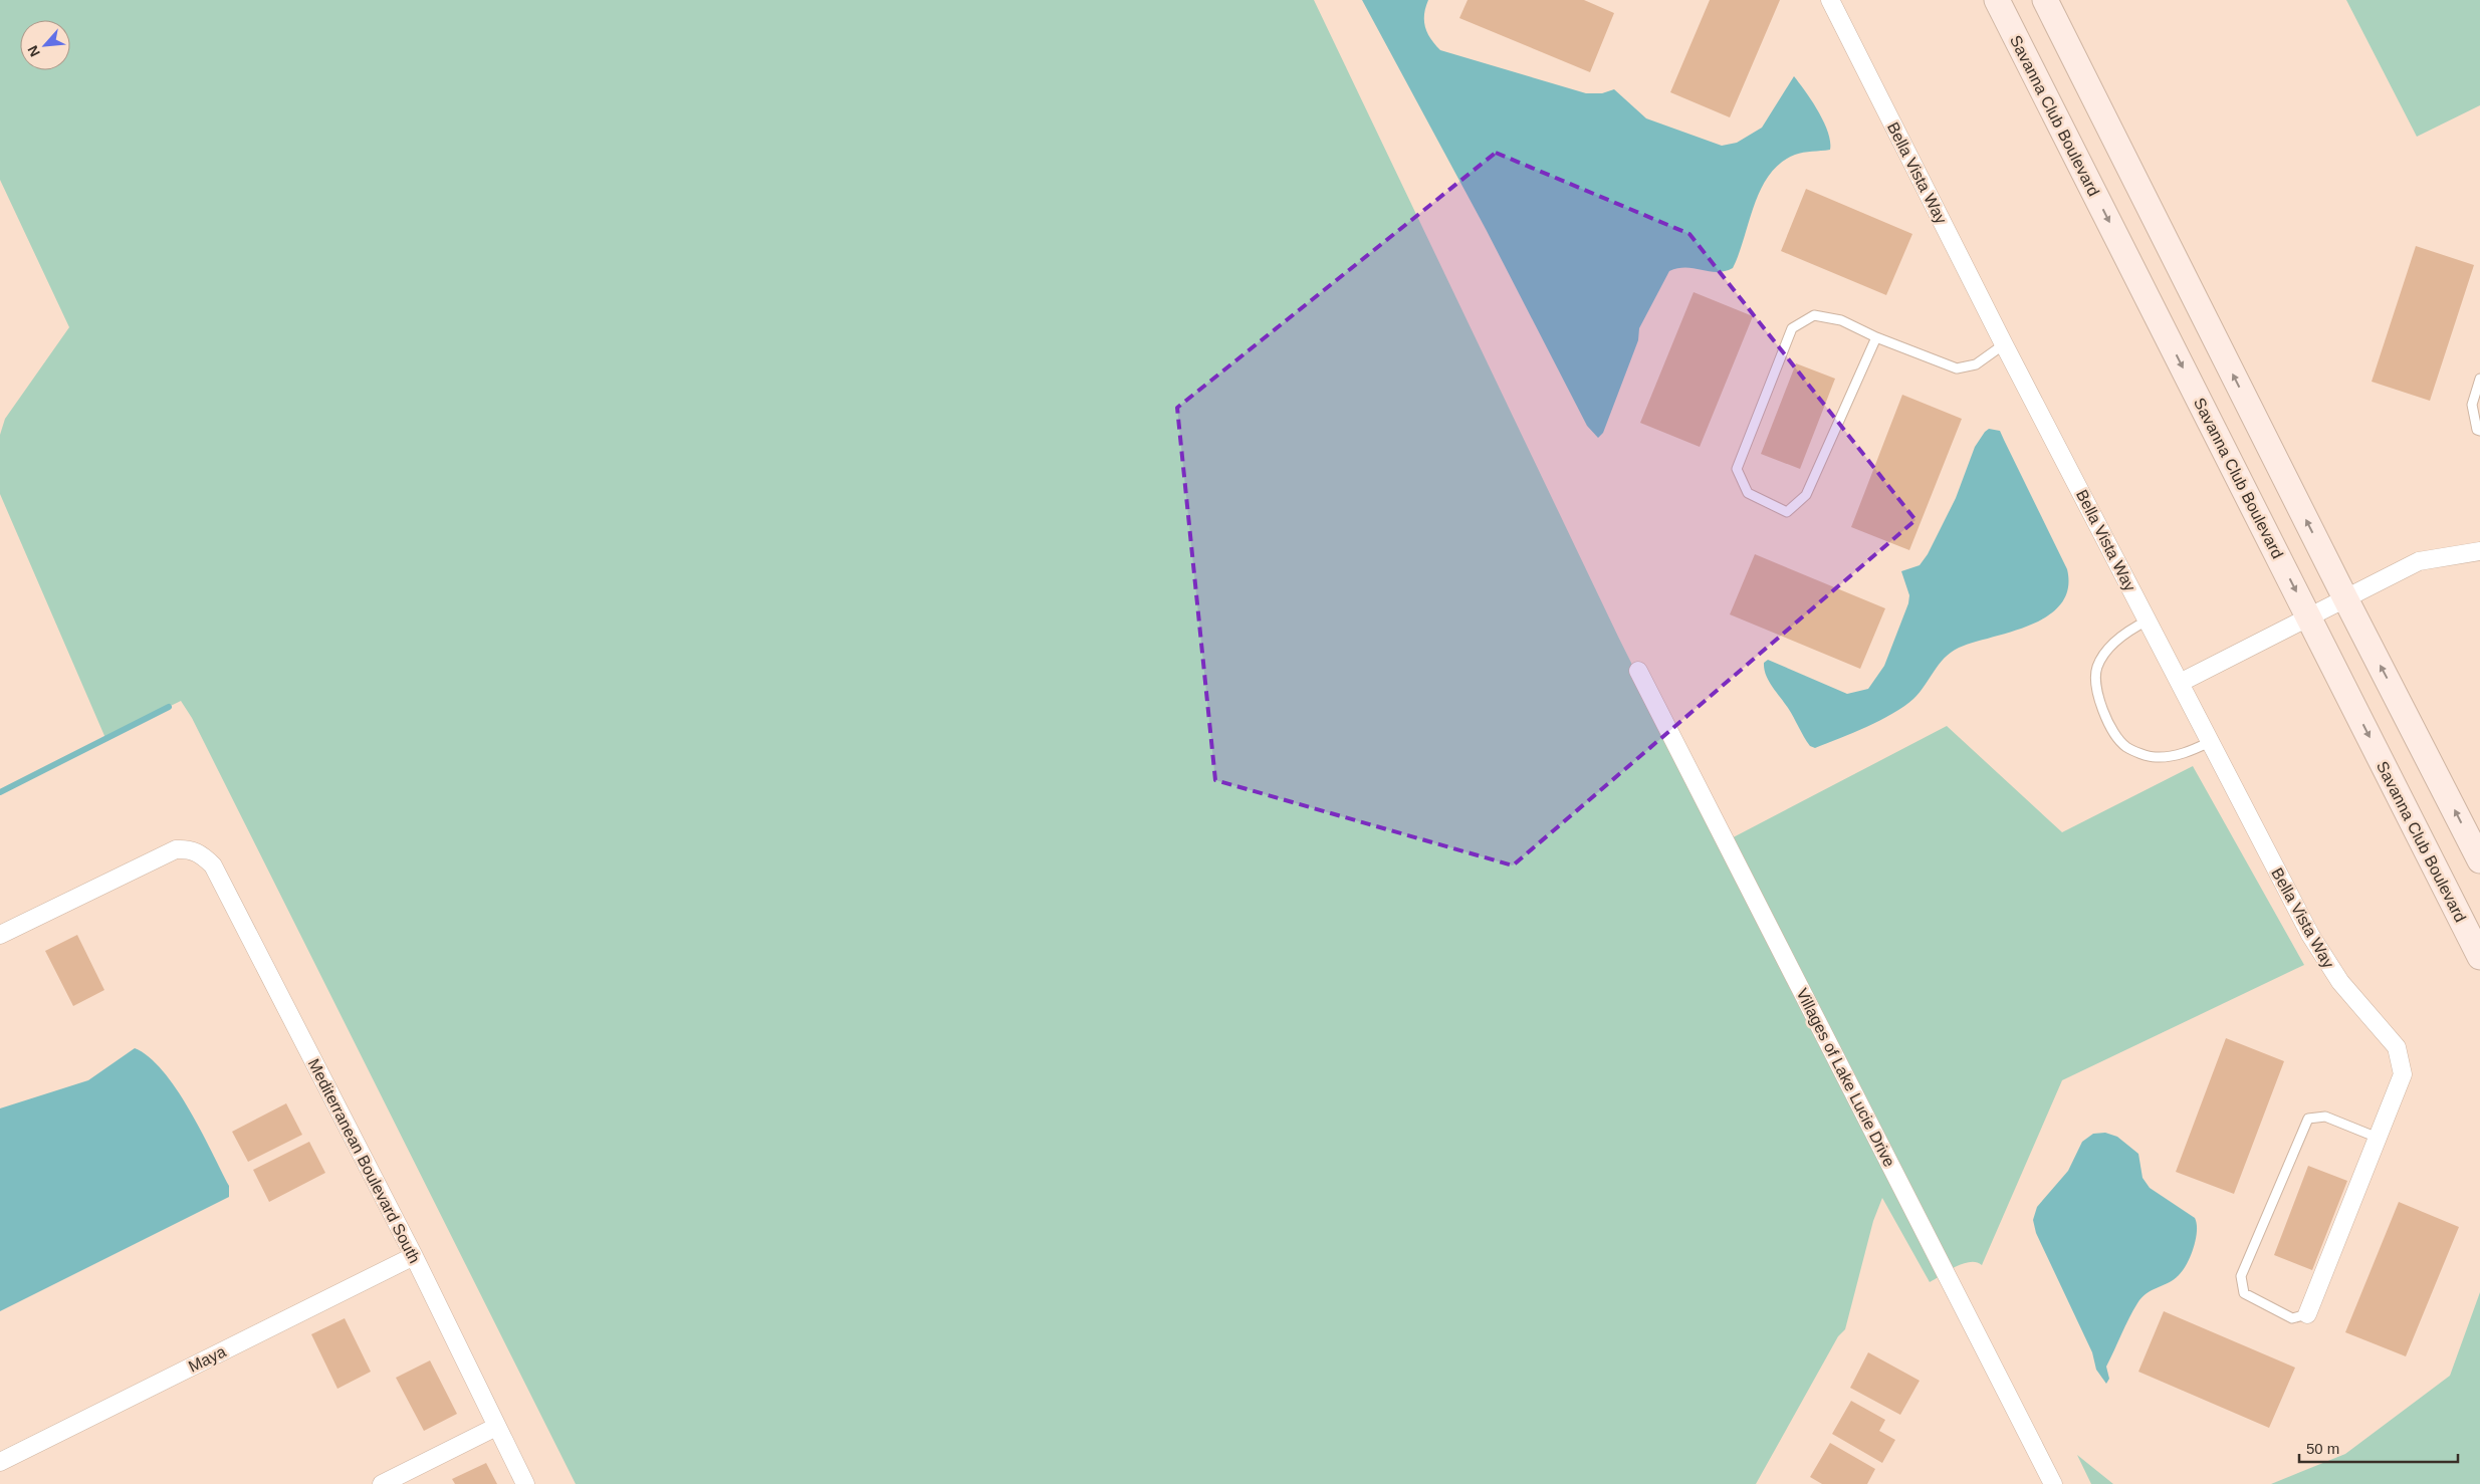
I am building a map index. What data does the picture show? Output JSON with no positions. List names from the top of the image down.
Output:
{
  "streets": {
    "street": [
      "Savanna Club Boulevard",
      "Bella Vista Way",
      "Villages of Lake Lucie Drive",
      "Mediterranean Boulevard South",
      "Maya"
    ]
  },
  "crossings": [
    ["Mediterranean Boulevard South", "Maya"]
  ],
  "scale_bar": "50 m",
  "north": "bottom left"
}
